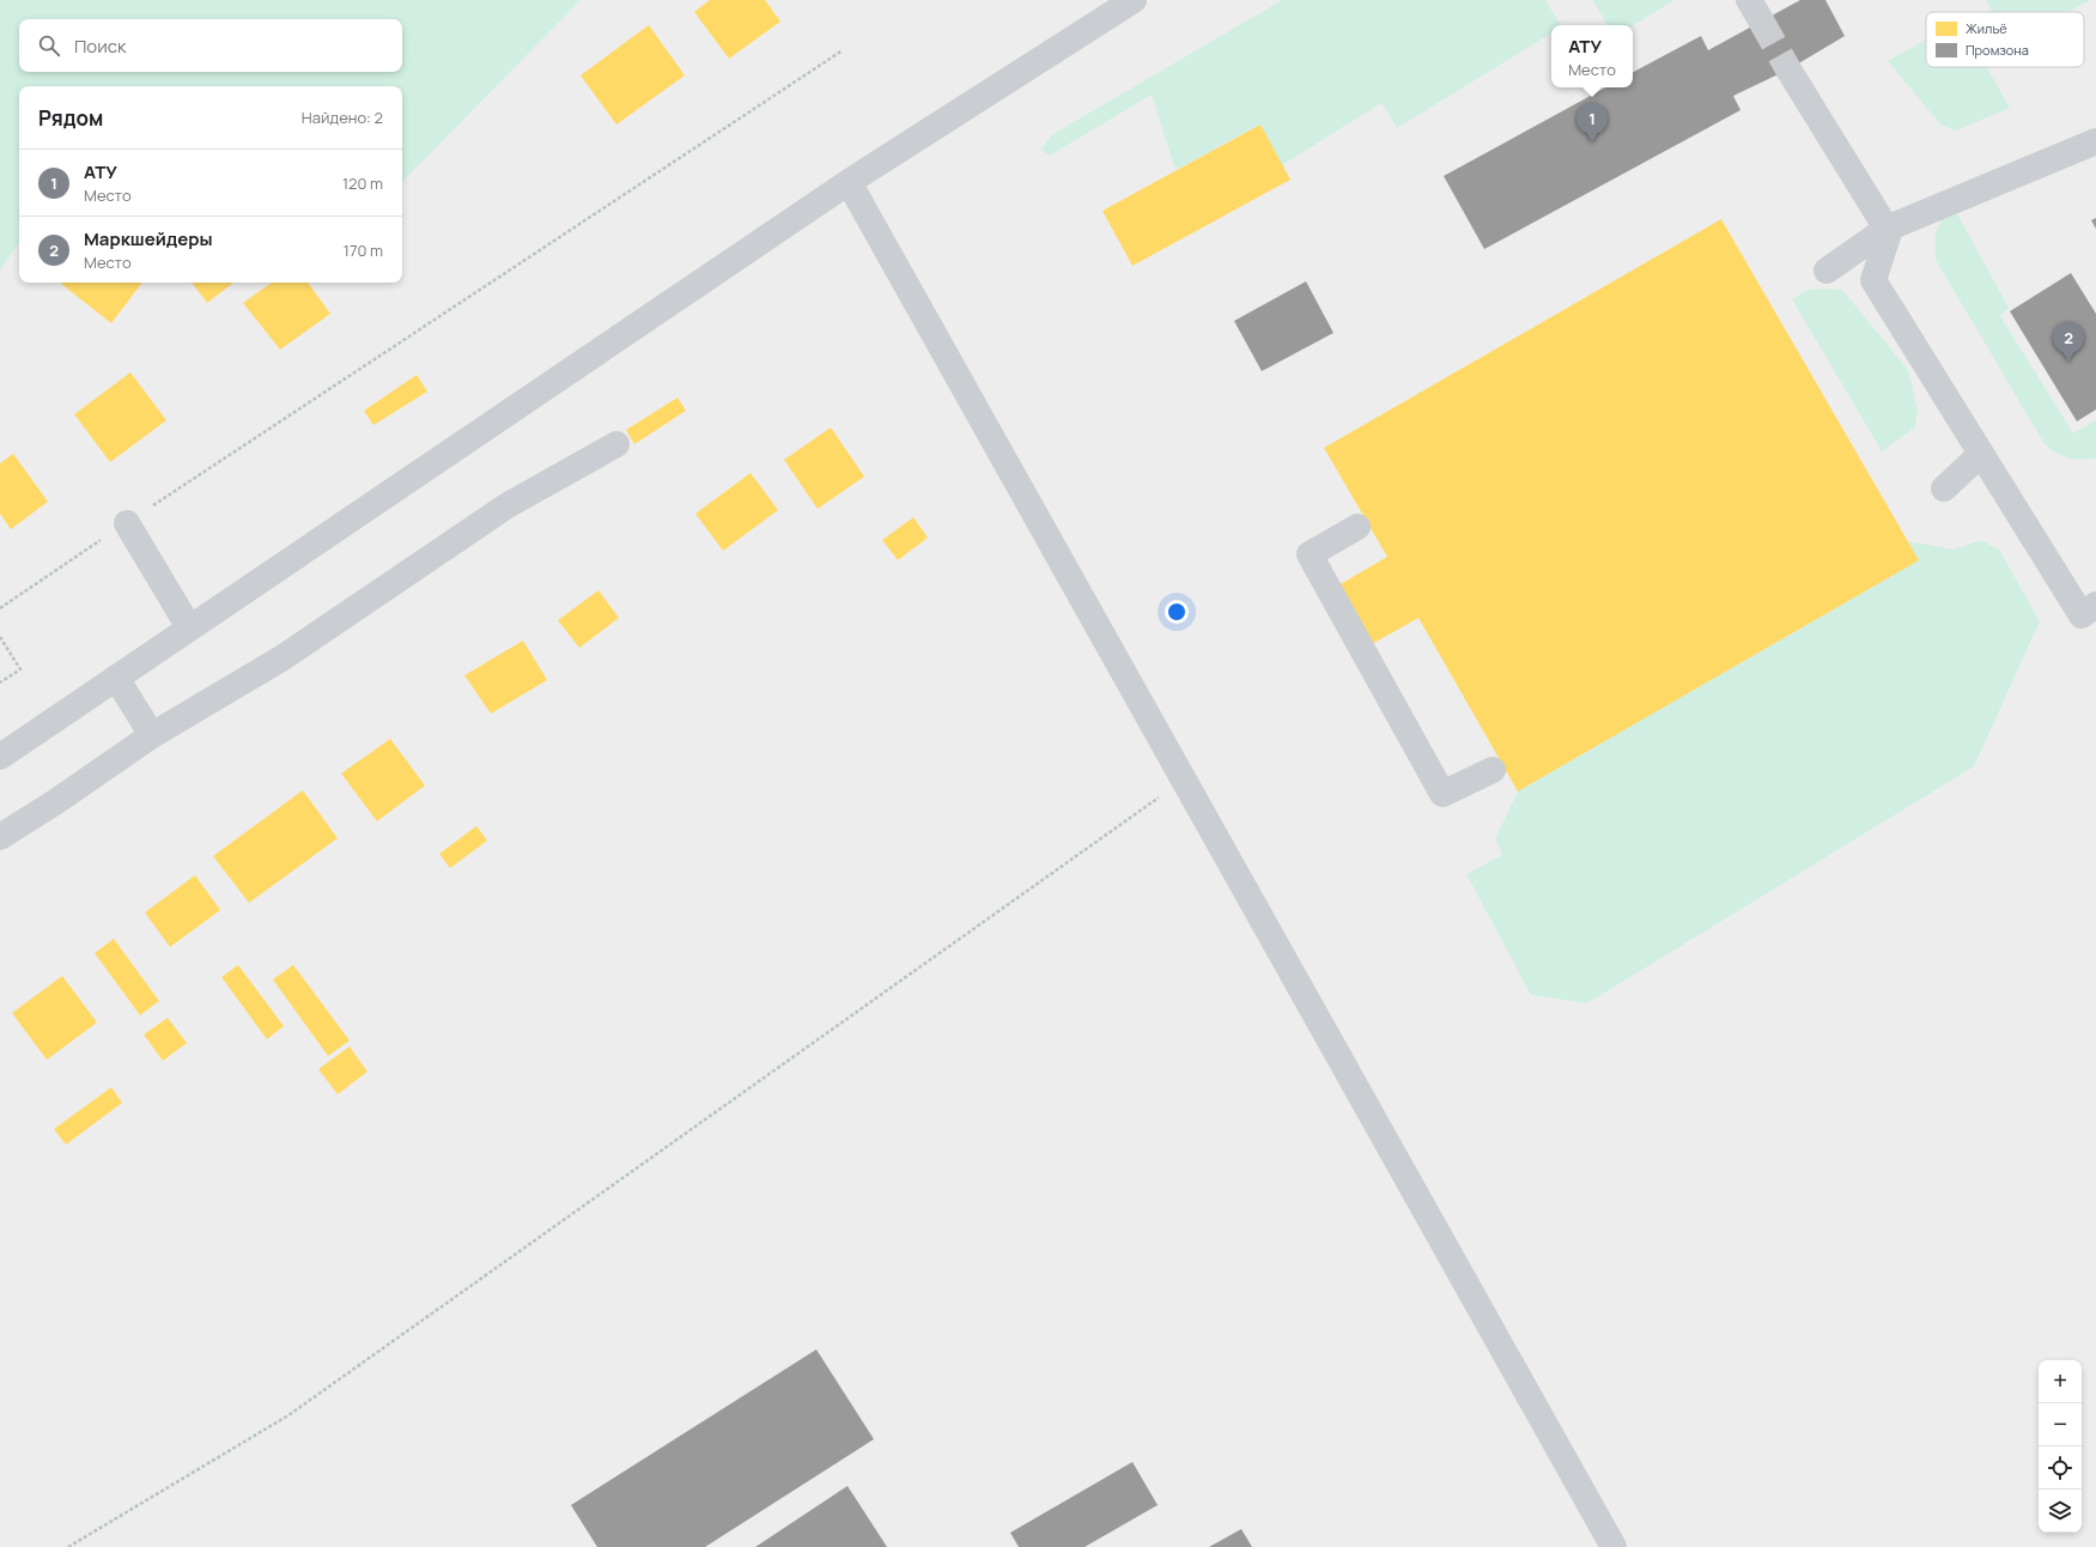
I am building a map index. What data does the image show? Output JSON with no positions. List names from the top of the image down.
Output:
{
  "legend": ["Жильё", "Промзона"],
  "page": {
    "search": "Поиск",
    "popup": ["АТУ", "Место"],
    "heading": ["Рядом", "Найдено: 2"],
    "pins": ["1", "2"],
    "list": [
      {
        "mark": "1",
        "name": "АТУ",
        "note": "Место",
        "value": "120 m"
      },
      {
        "mark": "2",
        "name": "Маркшейдеры",
        "note": "Место",
        "value": "170 m"
      }
    ],
    "map_buttons": ["+", "−"]
  }
}
